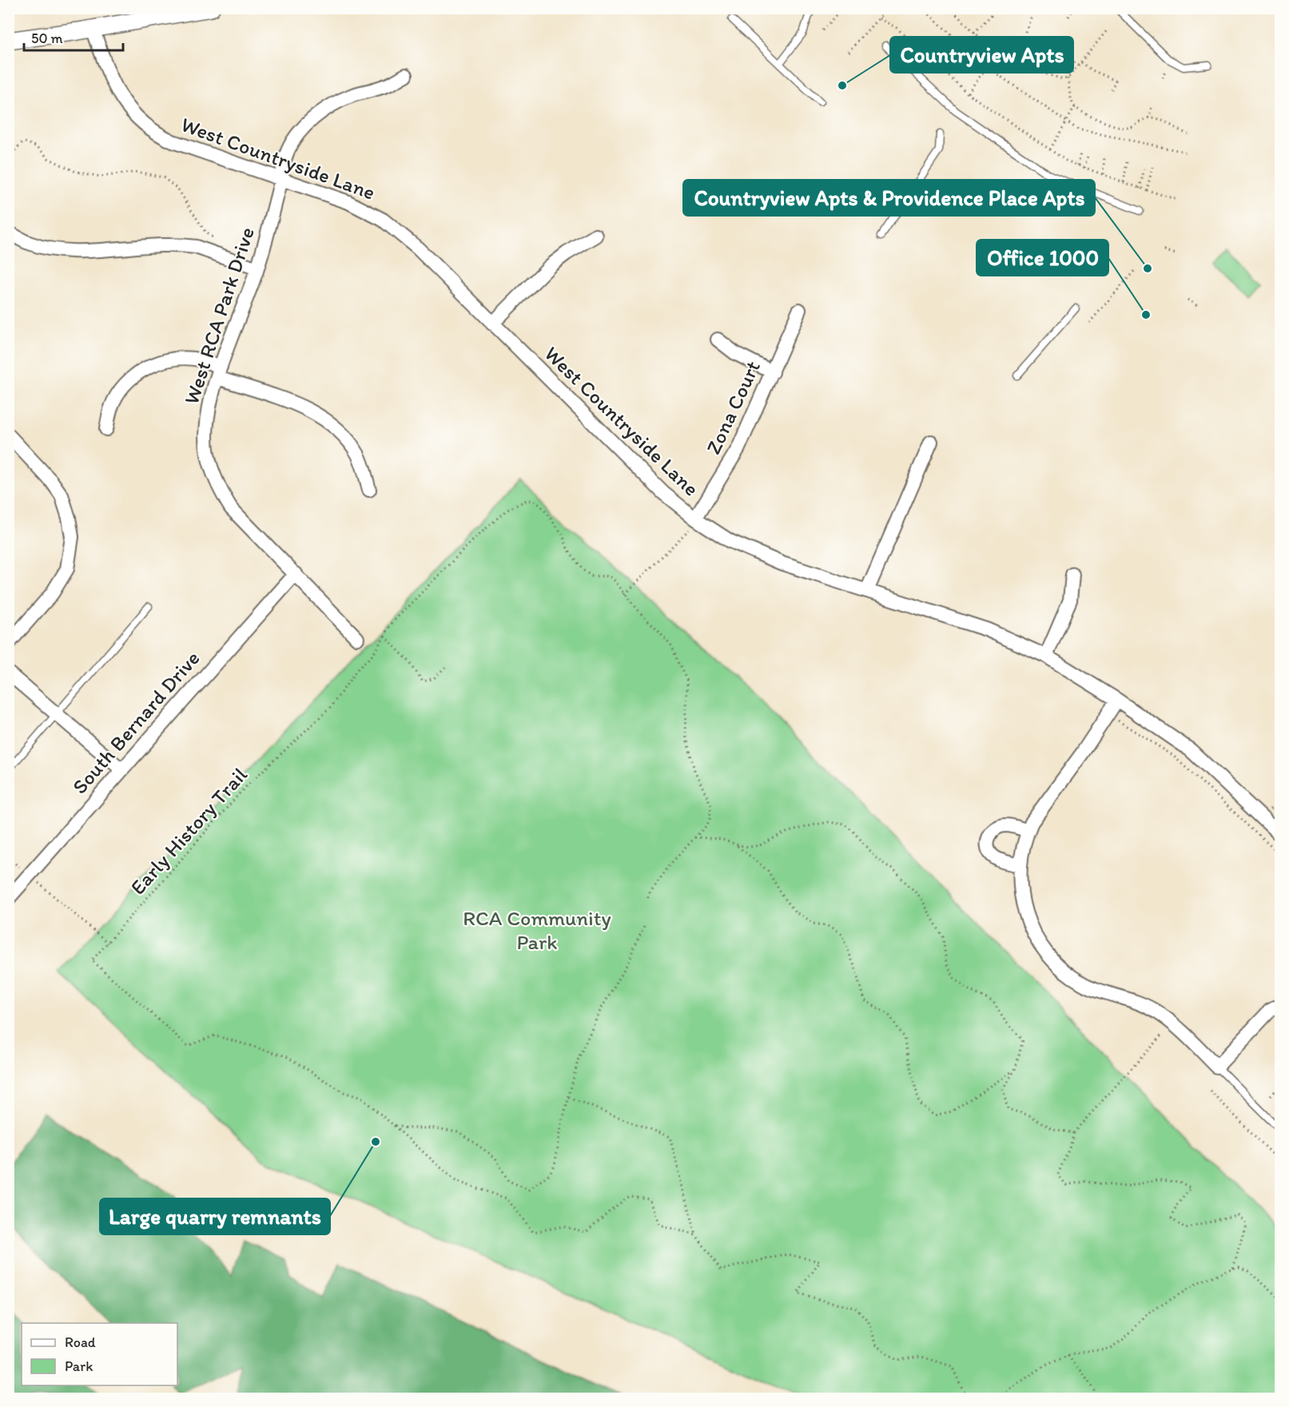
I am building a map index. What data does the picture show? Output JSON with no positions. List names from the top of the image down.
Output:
{
  "streets": {
    "street": [
      "West Countryside Lane",
      "West RCA Park Drive",
      "Zona Court",
      "South Bernard Drive"
    ],
    "path": ["Early History Trail"]
  },
  "crossings": [
    ["West Countryside Lane", "West RCA Park Drive"],
    ["West Countryside Lane", "Zona Court"],
    ["West RCA Park Drive", "South Bernard Drive"]
  ],
  "parks": ["RCA Community Park"],
  "places": [
    "Countryview Apts",
    "Countryview Apts & Providence Place Apts",
    "Office 1000",
    "Large quarry remnants"
  ],
  "legend": ["Road", "Park"],
  "scale_bar": "50 m"
}
